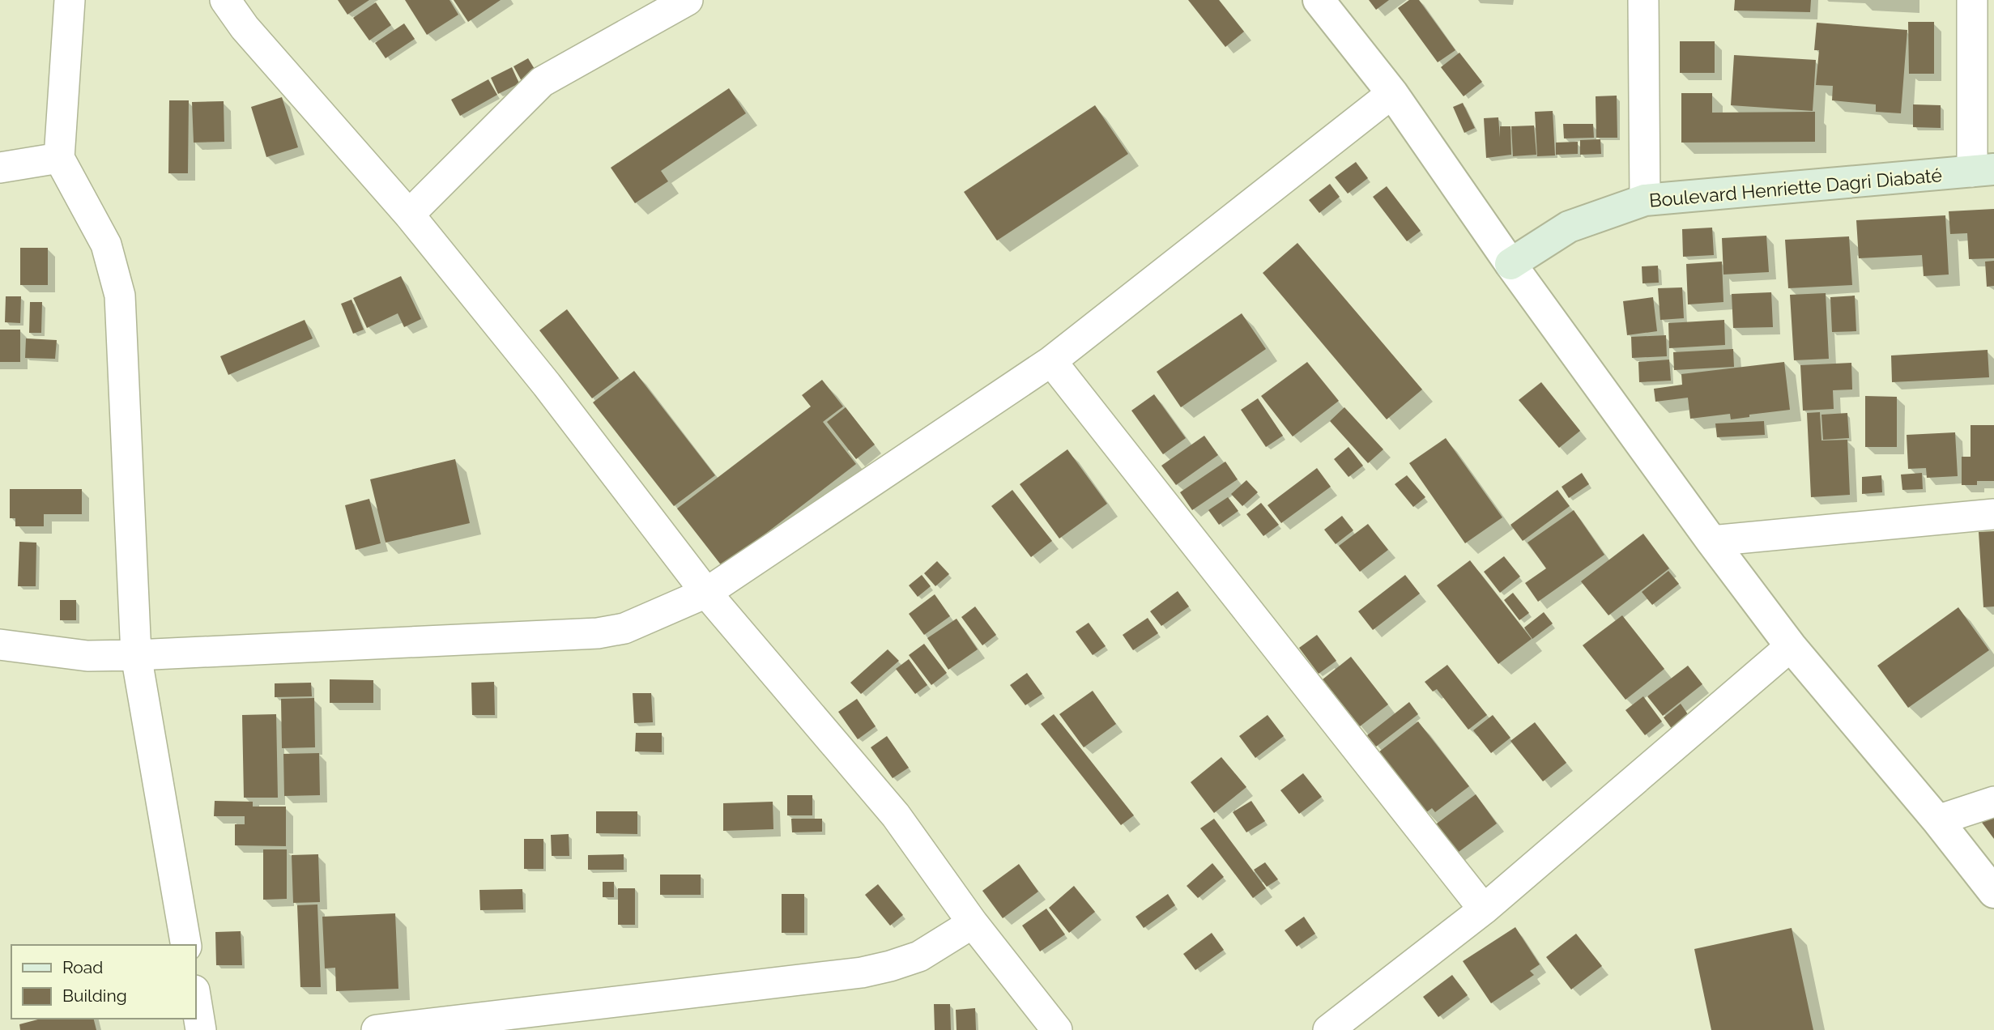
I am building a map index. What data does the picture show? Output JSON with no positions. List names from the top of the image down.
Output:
{
  "streets": {
    "main road": ["Boulevard Henriette Dagri Diabaté"]
  },
  "legend": ["Road", "Building"]
}
